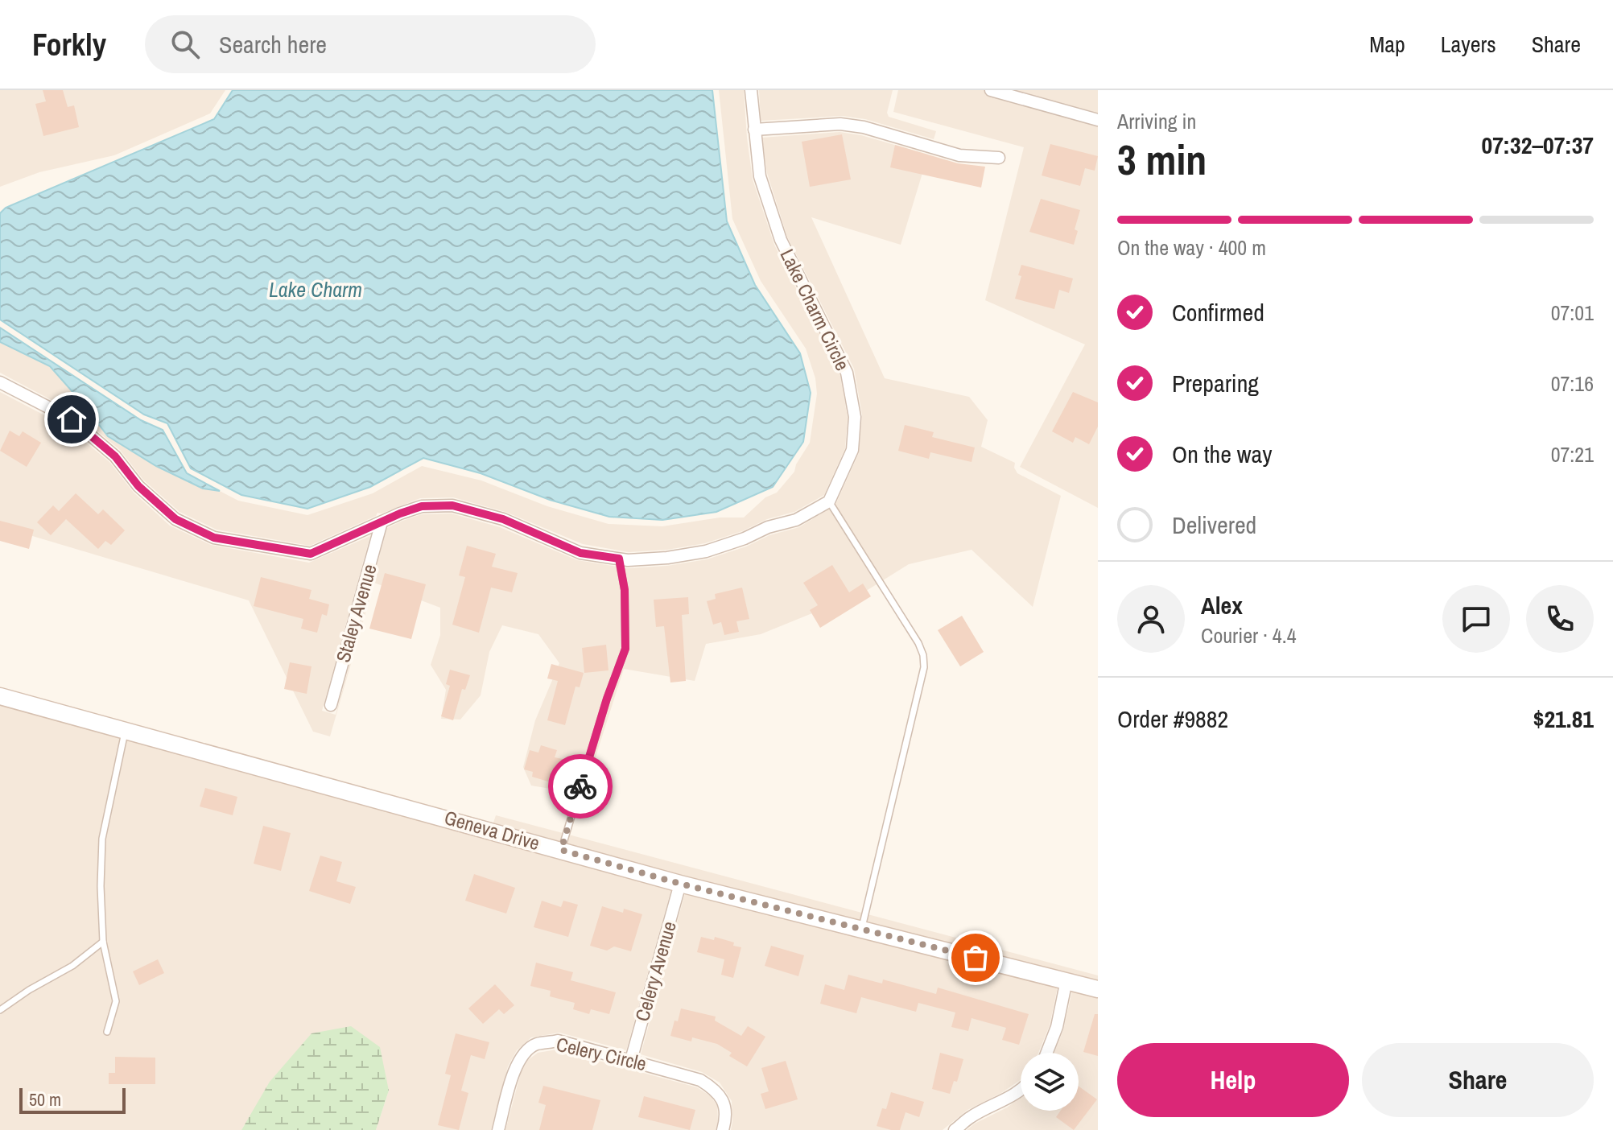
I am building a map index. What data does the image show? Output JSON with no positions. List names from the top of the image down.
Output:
{
  "streets": {
    "main road": ["Geneva Drive"],
    "street": [
      "Lake Charm Circle",
      "Staley Avenue",
      "Celery Avenue",
      "Celery Circle"
    ]
  },
  "crossings": [
    ["Geneva Drive", "Celery Avenue"],
    ["Celery Avenue", "Celery Circle"]
  ],
  "water": ["Lake Charm"],
  "scale_bar": "50 m",
  "page": {
    "header": "Forkly",
    "search": "Search here",
    "nav": ["Map", "Layers", "Share"],
    "heading": ["3 min", "Arriving in", "07:32–07:37"],
    "panel": [
      "Alex",
      "Courier · 4.4",
      "Order #9882",
      "$21.81"
    ],
    "bar": "On the way · 400 m",
    "list": [
      ["Confirmed", "07:01"],
      ["Preparing", "07:16"],
      ["On the way", "07:21"],
      "Delivered"
    ],
    "buttons": ["Help", "Share"],
    "scale": "50 m"
  }
}
